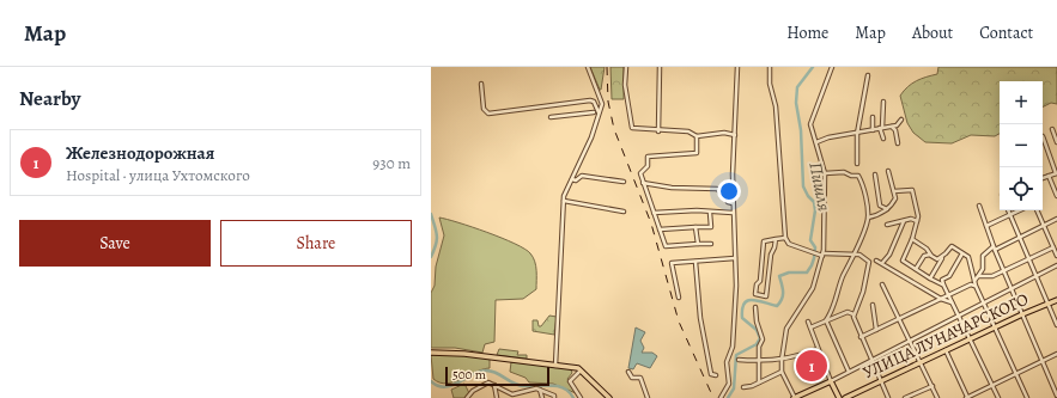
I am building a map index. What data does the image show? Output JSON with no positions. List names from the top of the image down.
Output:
{
  "streets": {
    "main road": ["УЛИЦА ЛУНАЧАРСКОГО"]
  },
  "water": ["Пишля"],
  "scale_bar": "500 m",
  "page": {
    "header": "Map",
    "nav": [
      "Home",
      "Map",
      "About",
      "Contact"
    ],
    "heading": "Nearby",
    "map_buttons": ["+", "−"],
    "list": [
      {
        "mark": "1",
        "name": "Железнодорожная",
        "note": "Hospital · улица Ухтомского",
        "value": "930 m"
      }
    ],
    "buttons": ["Save", "Share"],
    "pins": "1",
    "scale": "500 m"
  }
}
